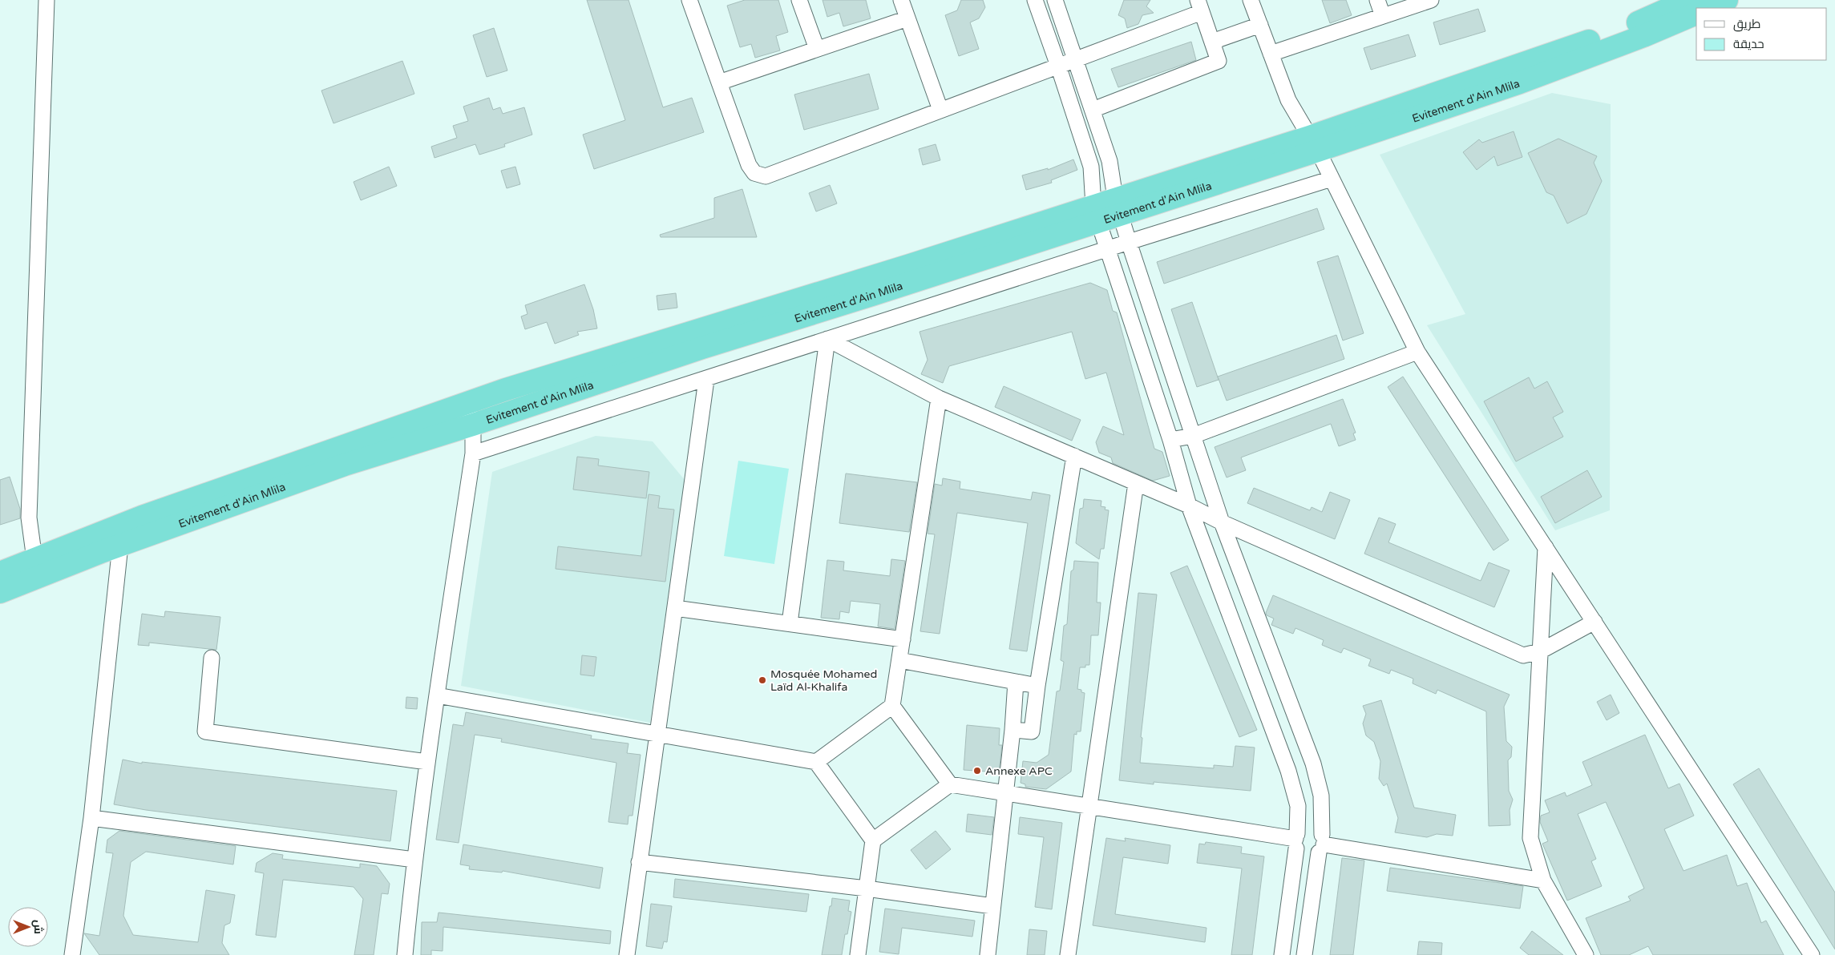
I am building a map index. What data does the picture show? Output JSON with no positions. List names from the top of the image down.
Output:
{
  "streets": {
    "highway": ["Evitement d'Ain Mlila"]
  },
  "places": ["Mosquée Mohamed Laïd Al-Khalifa", "Annexe APC"],
  "legend": ["طريق", "حديقة"],
  "north": "right"
}
